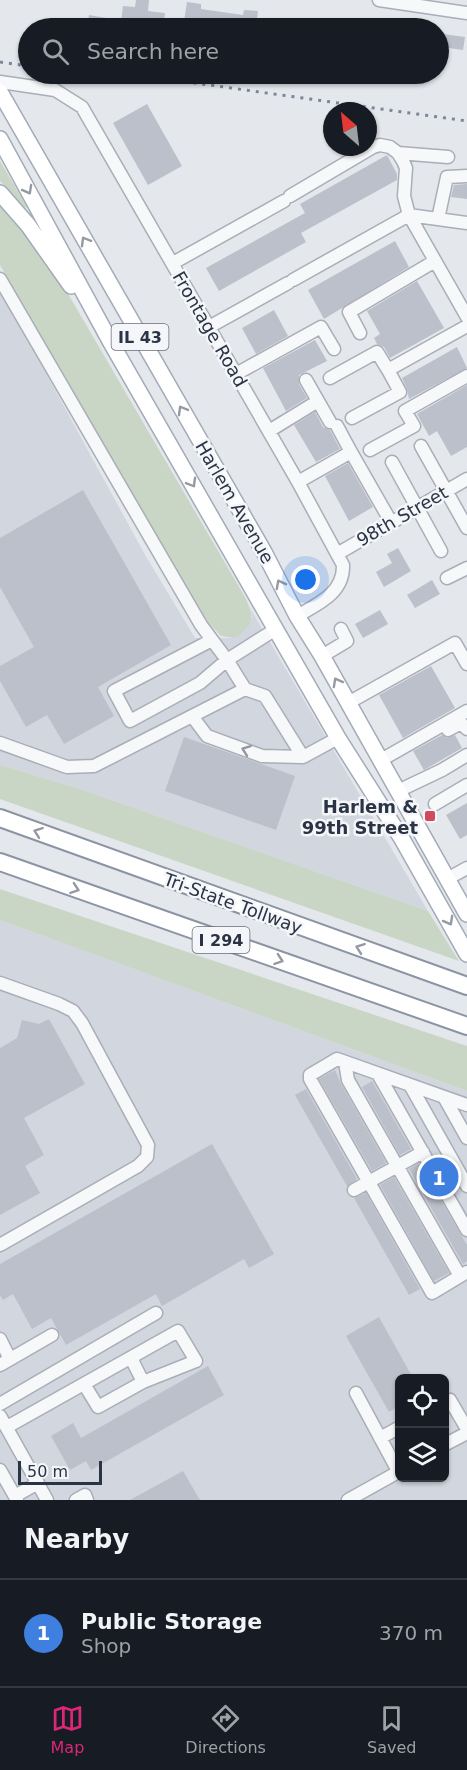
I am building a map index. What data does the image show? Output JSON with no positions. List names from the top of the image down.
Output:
{
  "streets": {
    "highway": ["Tri-State Tollway", "I 294"],
    "main road": ["IL 43", "Harlem Avenue"],
    "street": ["Frontage Road", "98th Street"]
  },
  "crossings": [
    ["Frontage Road", "Harlem Avenue"],
    ["Frontage Road", "98th Street"]
  ],
  "places": {
    "transit": ["Harlem & 99th Street"]
  },
  "scale_bar": "50 m",
  "north": "top left",
  "page": {
    "search": "Search here",
    "pins": "1",
    "scale": "50 m",
    "heading": "Nearby",
    "list": [
      {
        "mark": "1",
        "name": "Public Storage",
        "note": "Shop",
        "value": "370 m"
      }
    ],
    "nav": ["Map", "Directions", "Saved"]
  }
}
